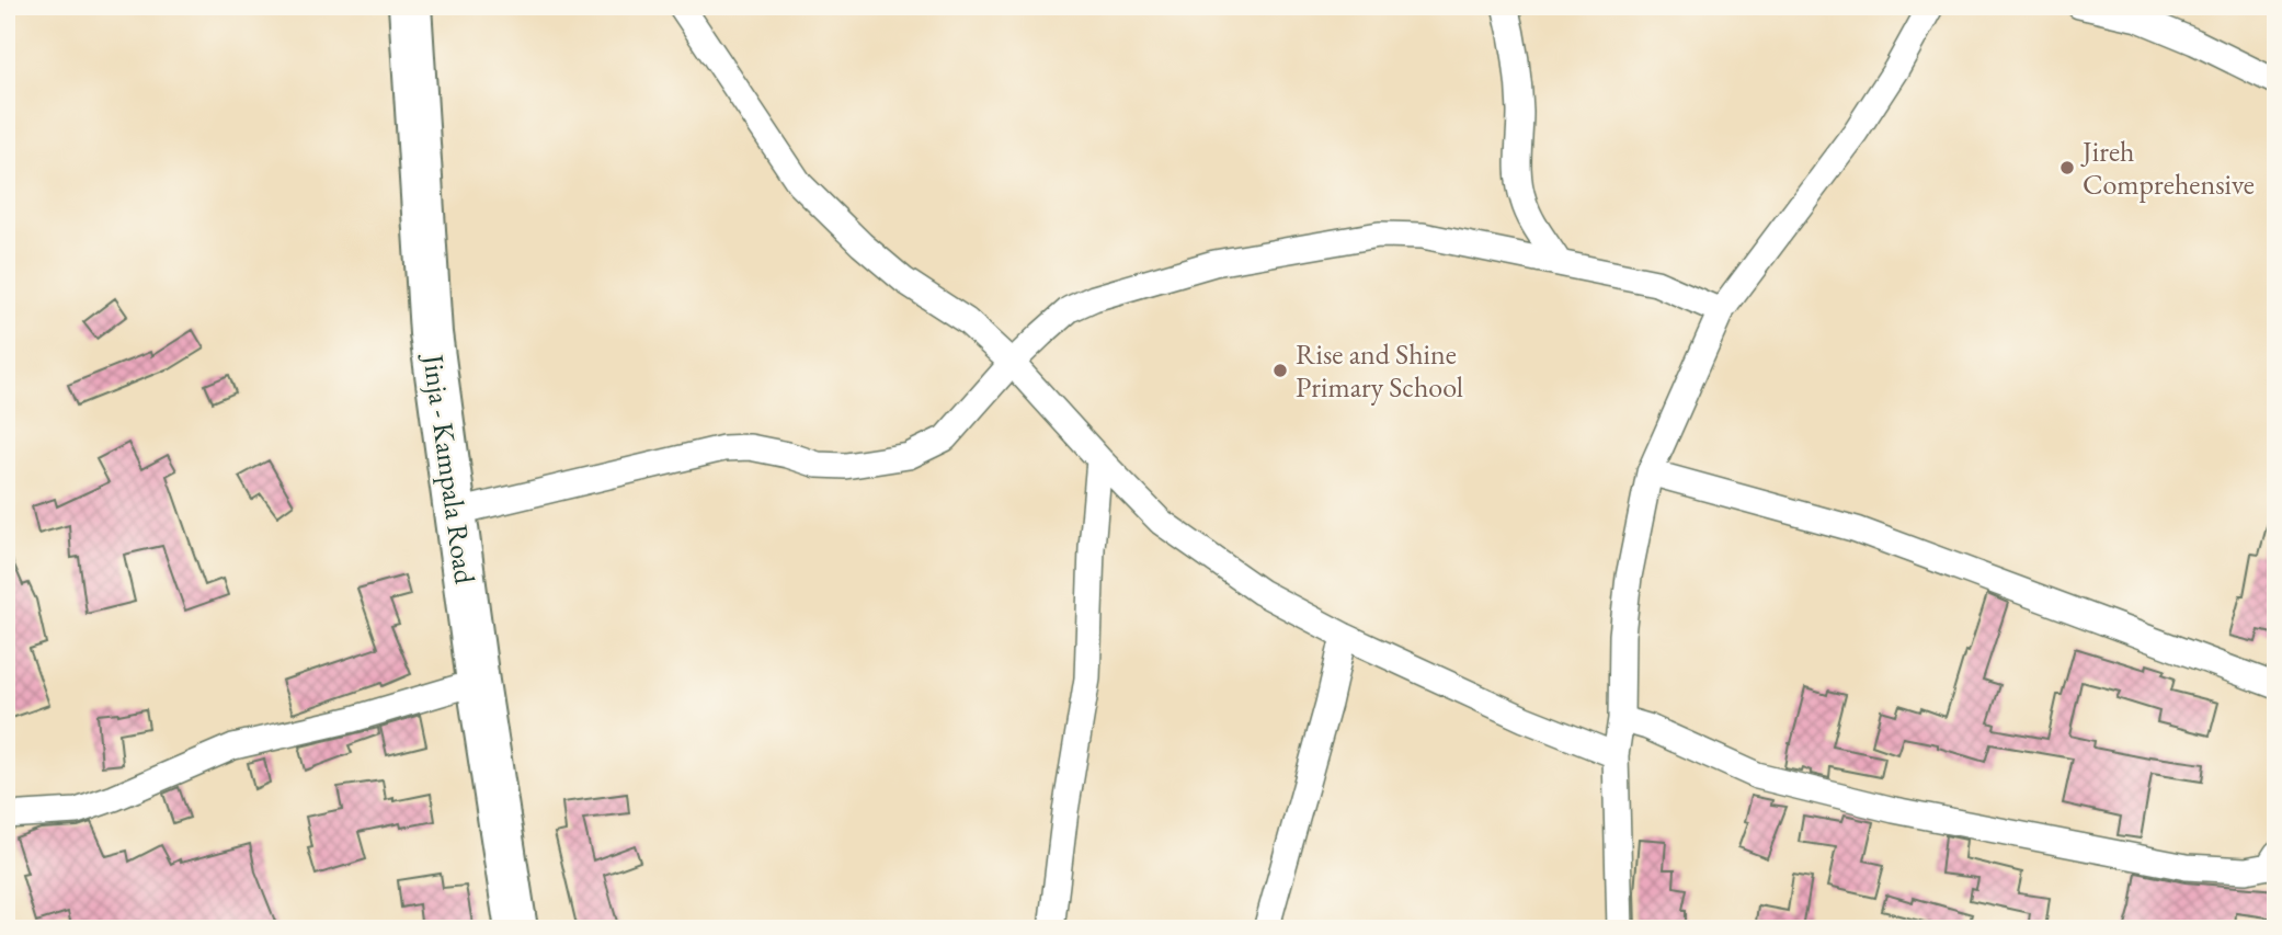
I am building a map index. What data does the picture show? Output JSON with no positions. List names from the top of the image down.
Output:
{
  "streets": {
    "highway": ["Jinja - Kampala Road"]
  },
  "places": ["Jireh Comprehensive", "Rise and Shine Primary School"]
}
